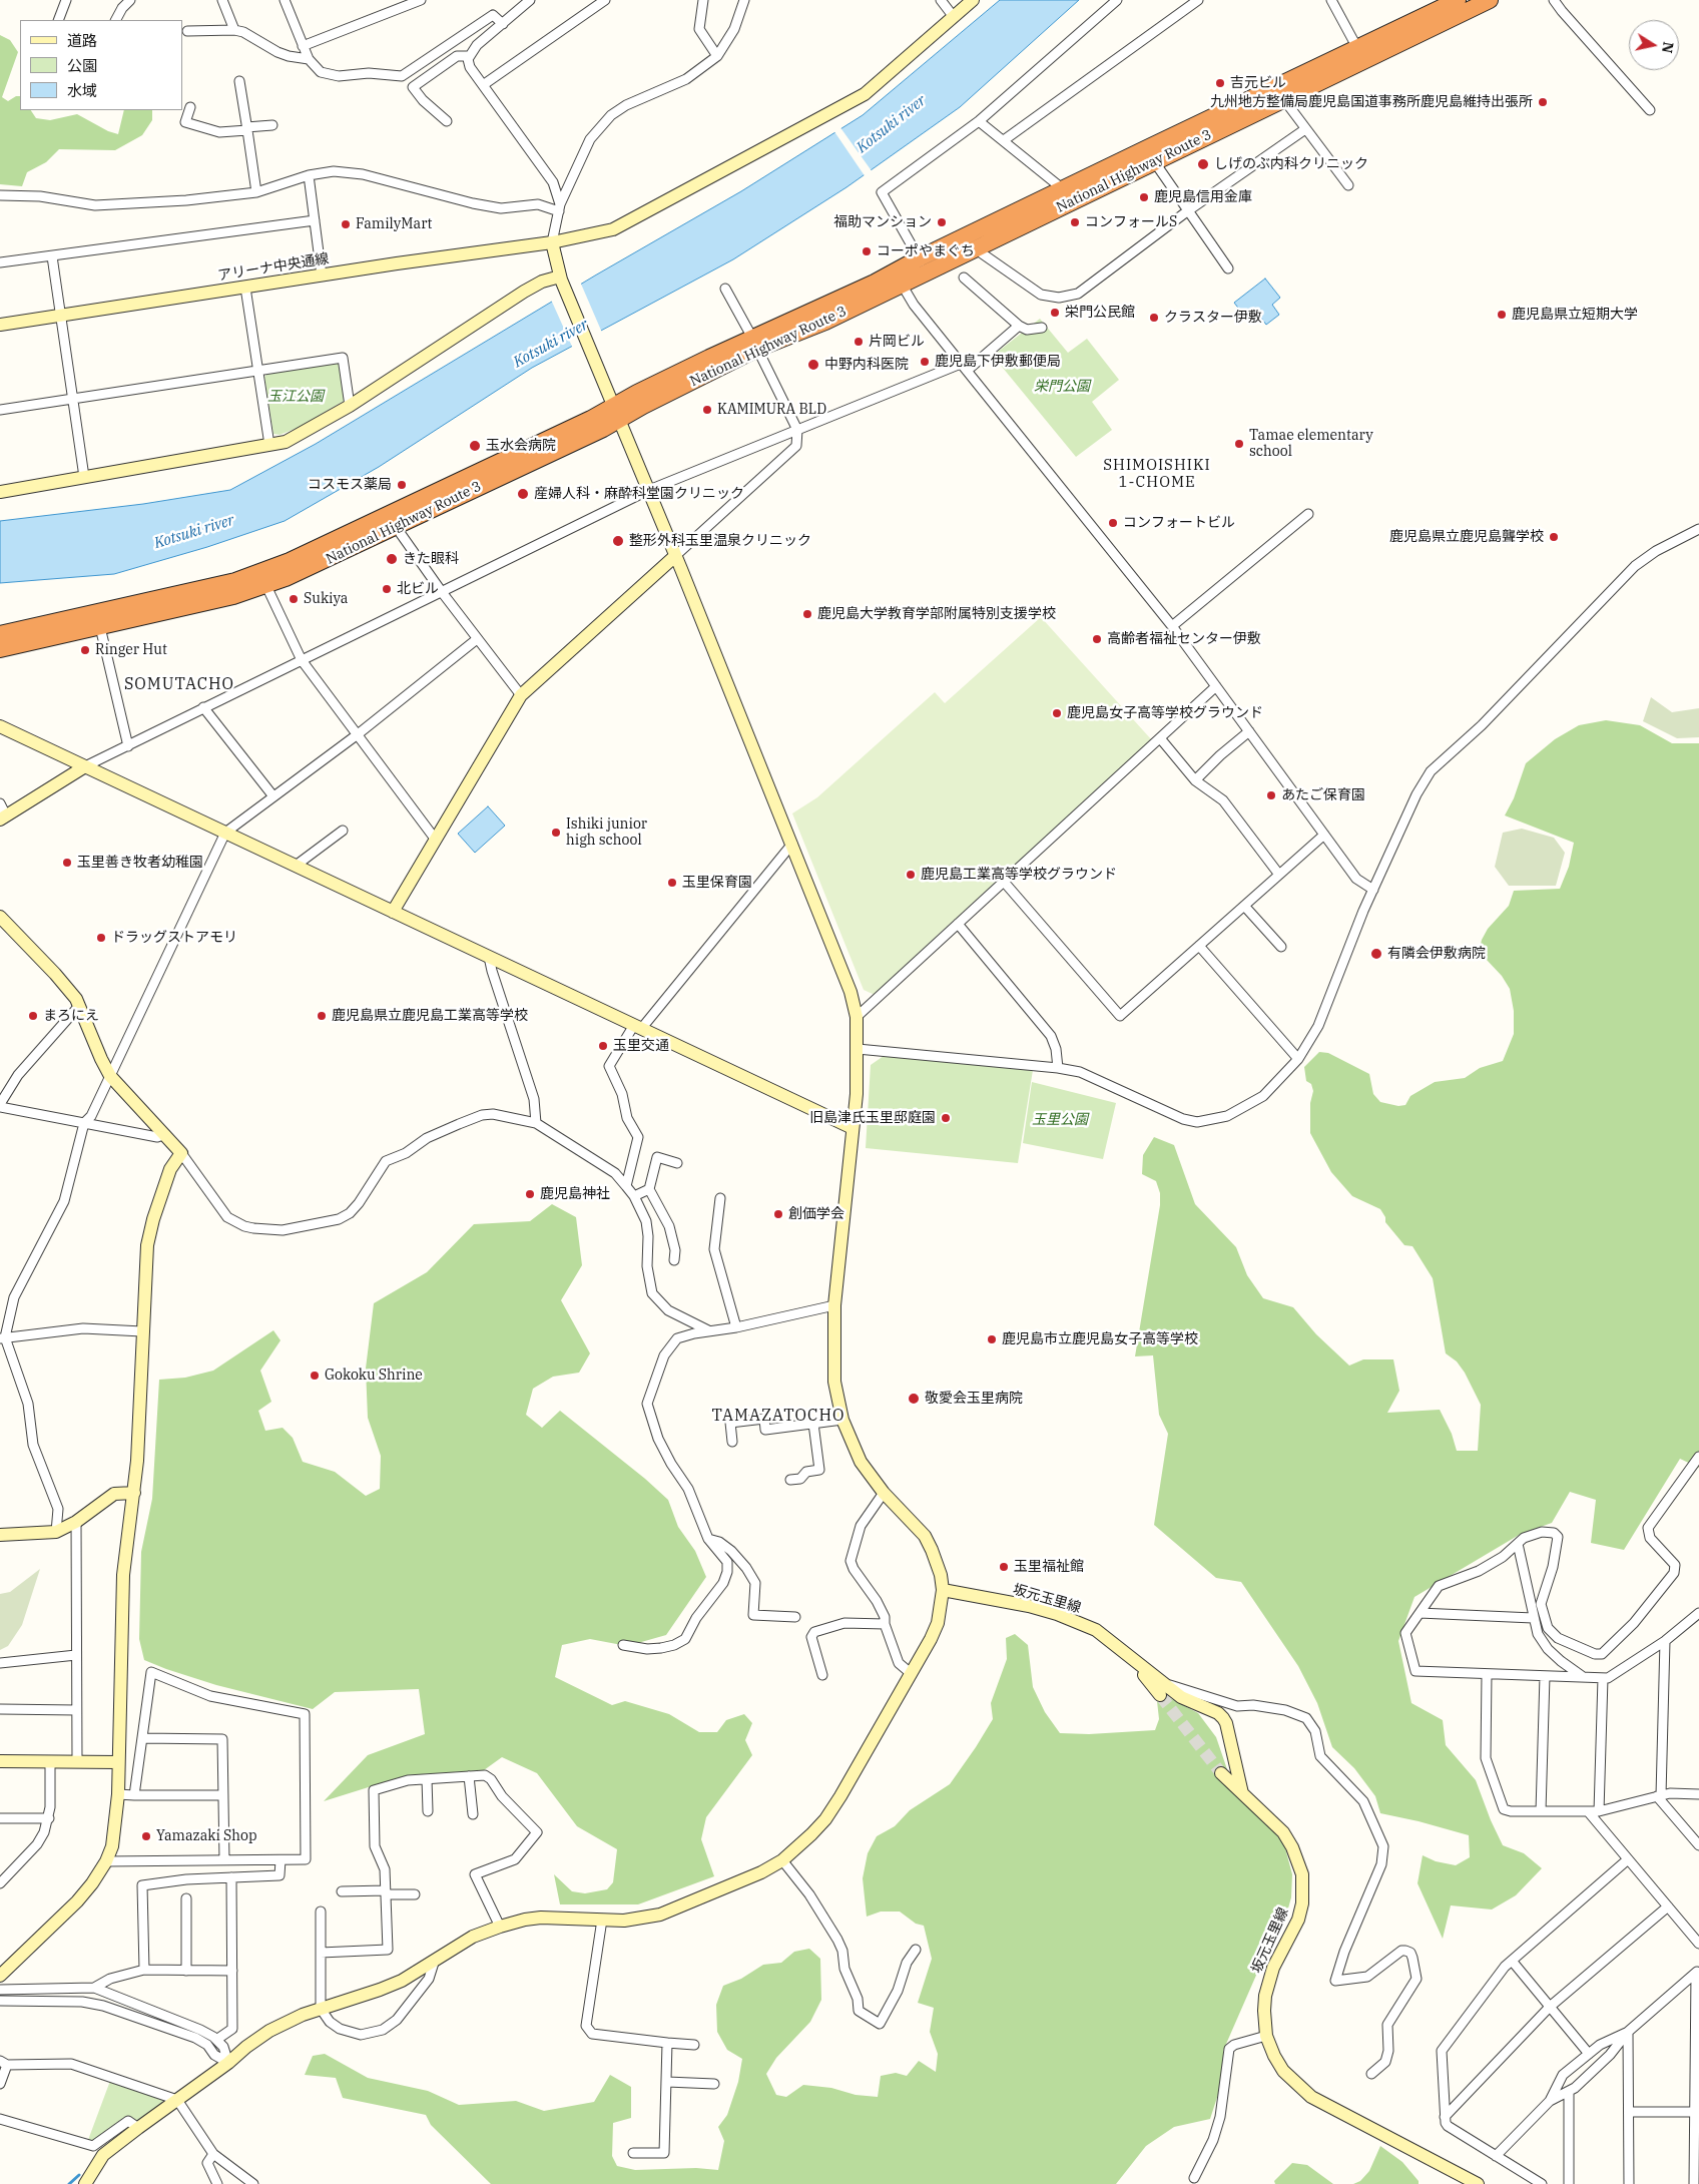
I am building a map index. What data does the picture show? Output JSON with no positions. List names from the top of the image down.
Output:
{
  "streets": {
    "highway": ["National Highway Route 3"],
    "street": ["アリーナ中央通線", "坂元玉里線"]
  },
  "districts": ["SHIMOISHIKI 1-CHOME", "SOMUTACHO", "TAMAZATOCHO"],
  "water": ["Kotsuki river"],
  "parks": ["栄門公園", "玉江公園", "玉里公園"],
  "places": [
    "吉元ビル",
    "九州地方整備局鹿児島国道事務所鹿児島維持出張所",
    "しげのぶ内科クリニック",
    "鹿児島信用金庫",
    "福助マンション",
    "コンフォールS",
    "FamilyMart",
    "コーポやまぐち",
    "栄門公民館",
    "鹿児島県立短期大学",
    "クラスター伊敷",
    "片岡ビル",
    "鹿児島下伊敷郵便局",
    "中野内科医院",
    "KAMIMURA BLD",
    "Tamae elementary school",
    "玉水会病院",
    "コスモス薬局",
    "産婦人科・麻酔科堂園クリニック",
    "コンフォートビル",
    "鹿児島県立鹿児島聾学校",
    "整形外科玉里温泉クリニック",
    "きた眼科",
    "北ビル",
    "Sukiya",
    "鹿児島大学教育学部附属特別支援学校",
    "高齢者福祉センター伊敷",
    "Ringer Hut",
    "鹿児島女子高等学校グラウンド",
    "あたご保育園",
    "Ishiki junior high school",
    "玉里善き牧者幼稚園",
    "鹿児島工業高等学校グラウンド",
    "玉里保育園",
    "ドラッグストアモリ",
    "有隣会伊敷病院",
    "まろにえ",
    "鹿児島県立鹿児島工業高等学校",
    "玉里交通",
    "旧島津氏玉里邸庭園",
    "鹿児島神社",
    "創価学会",
    "鹿児島市立鹿児島女子高等学校",
    "Gokoku Shrine",
    "敬愛会玉里病院",
    "玉里福祉館",
    "Yamazaki Shop"
  ],
  "legend": ["道路", "公園", "水域"],
  "north": "right"
}
